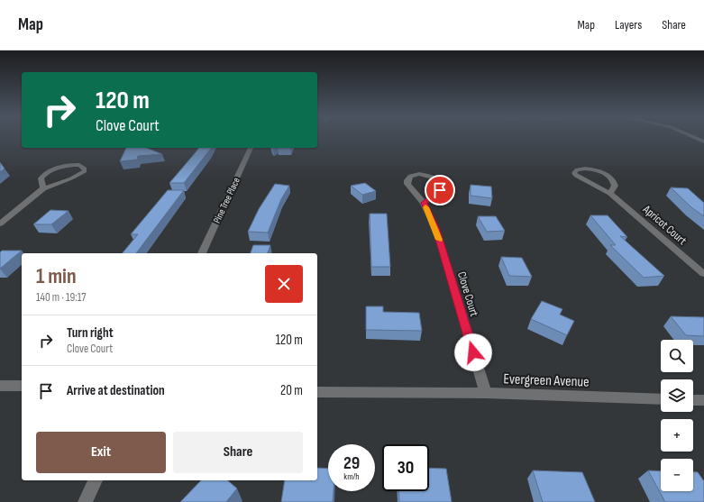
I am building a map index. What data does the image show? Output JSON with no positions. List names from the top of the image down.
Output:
{
  "streets": {
    "street": [
      "Pine Tree Place",
      "Apricot Court",
      "Clove Court",
      "Evergreen Avenue"
    ]
  },
  "crossings": [
    ["Clove Court", "Evergreen Avenue"]
  ],
  "page": {
    "header": "Map",
    "nav": ["Map", "Layers", "Share"],
    "turn": ["120 m", "Clove Court"],
    "heading": ["1 min", "140 m · 19:17"],
    "list": [
      {
        "name": "Turn right",
        "note": "Clove Court",
        "value": "120 m"
      },
      {
        "name": "Arrive at destination",
        "value": "20 m"
      }
    ],
    "map_buttons": ["+", "−"],
    "buttons": ["Exit", "Share"],
    "speed": "29 km/h",
    "limit": "30"
  }
}
